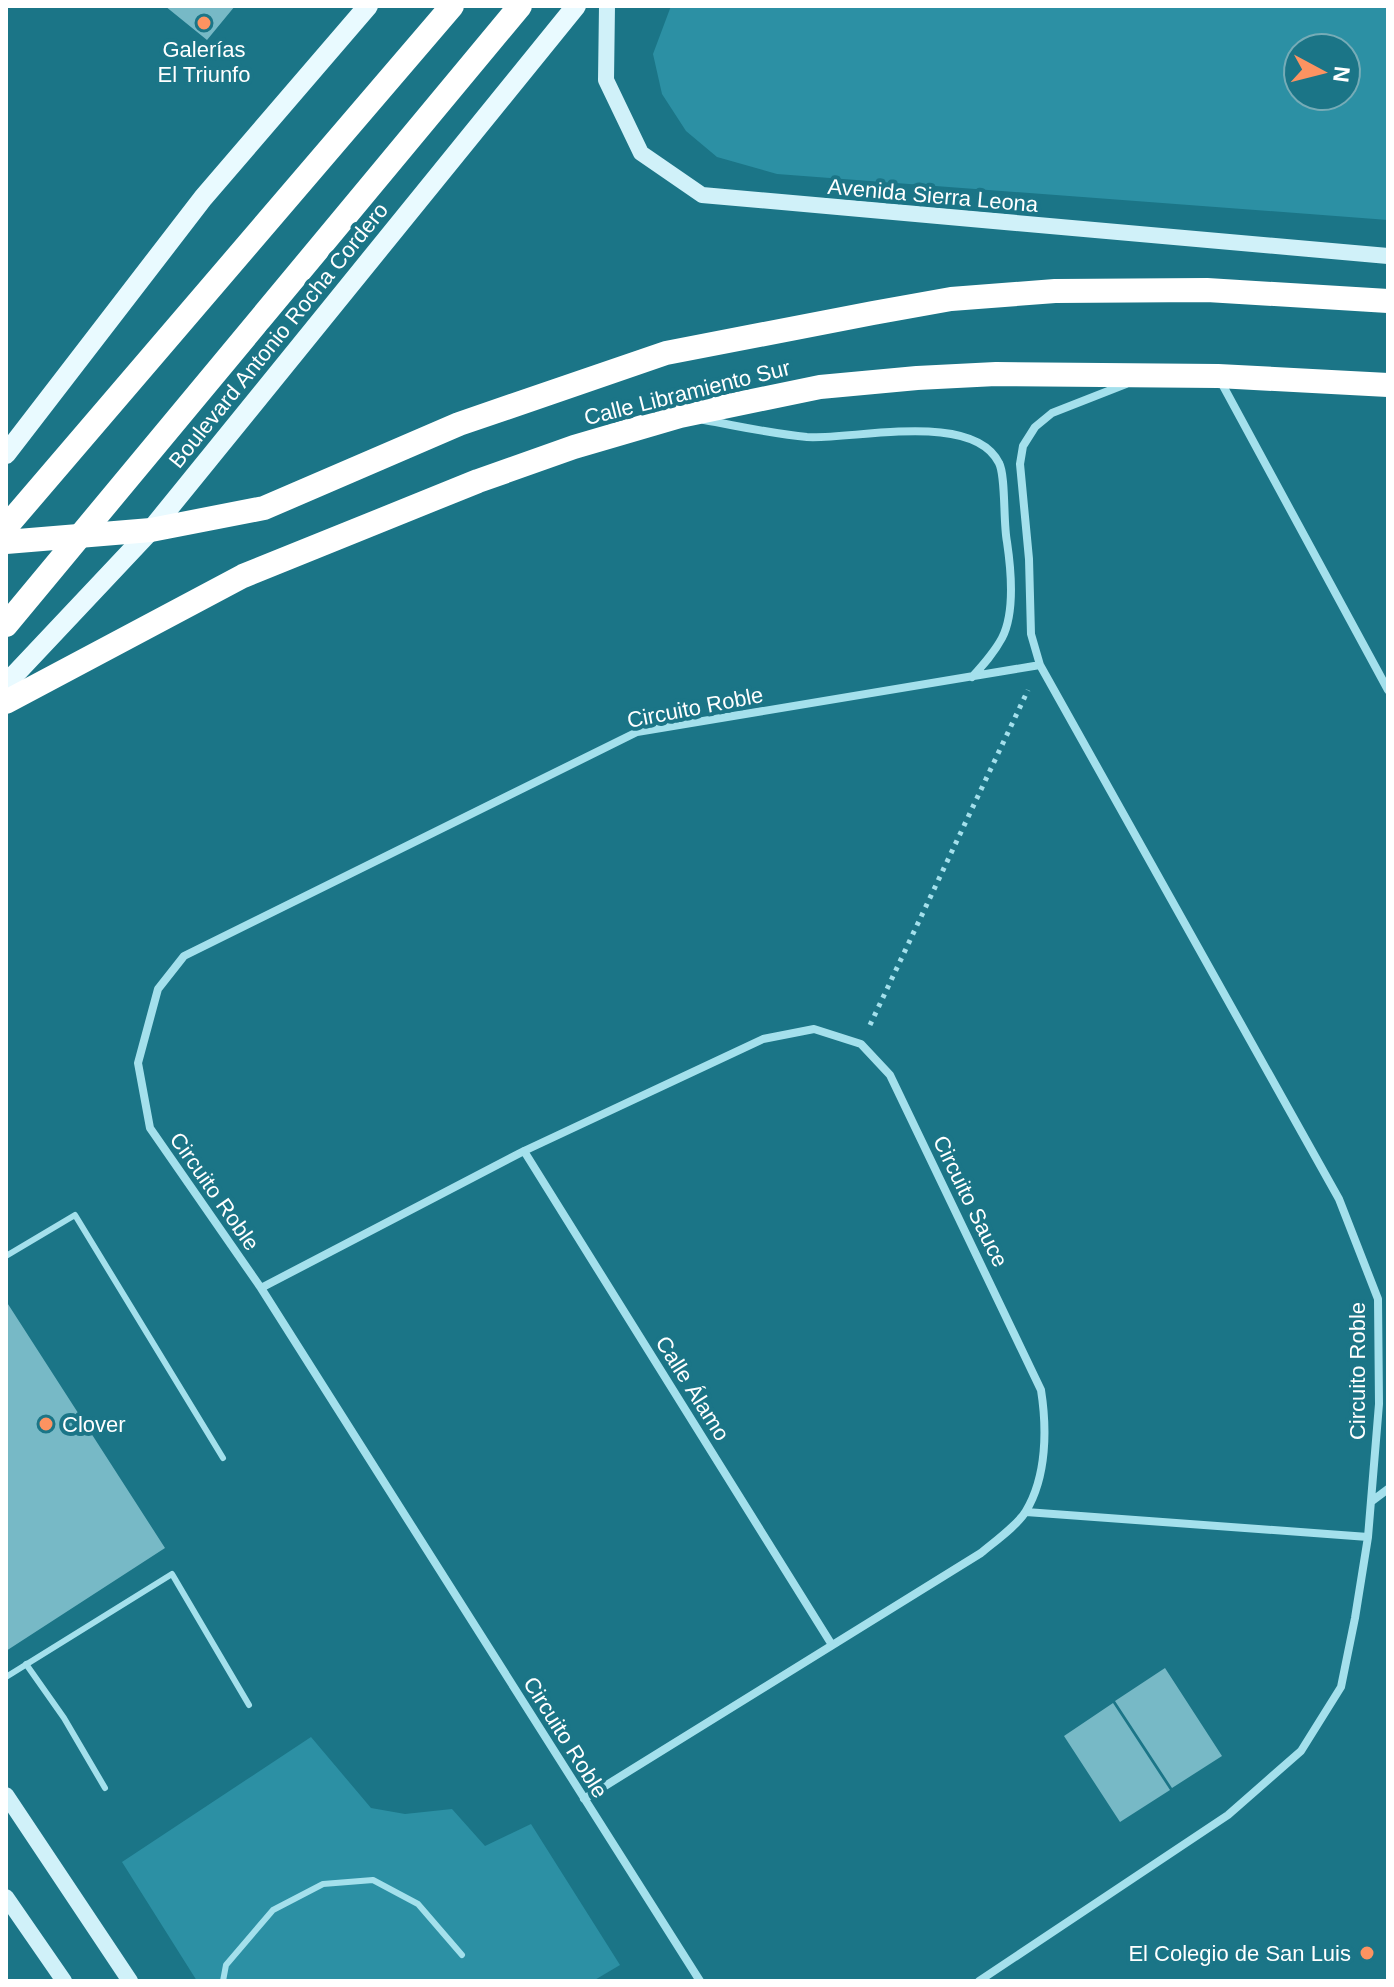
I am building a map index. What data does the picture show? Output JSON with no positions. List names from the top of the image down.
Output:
{
  "streets": {
    "highway": ["Calle Libramiento Sur"],
    "main road": ["Boulevard Antonio Rocha Cordero"],
    "street": [
      "Avenida Sierra Leona",
      "Circuito Roble",
      "Circuito Sauce",
      "Calle Álamo"
    ]
  },
  "crossings": [
    ["Boulevard Antonio Rocha Cordero", "Calle Libramiento Sur"],
    ["Calle Libramiento Sur", "Circuito Roble"],
    ["Circuito Roble", "Circuito Sauce"],
    ["Circuito Sauce", "Calle Álamo"]
  ],
  "places": ["Galerías El Triunfo", "Clover", "El Colegio de San Luis"],
  "north": "right"
}
